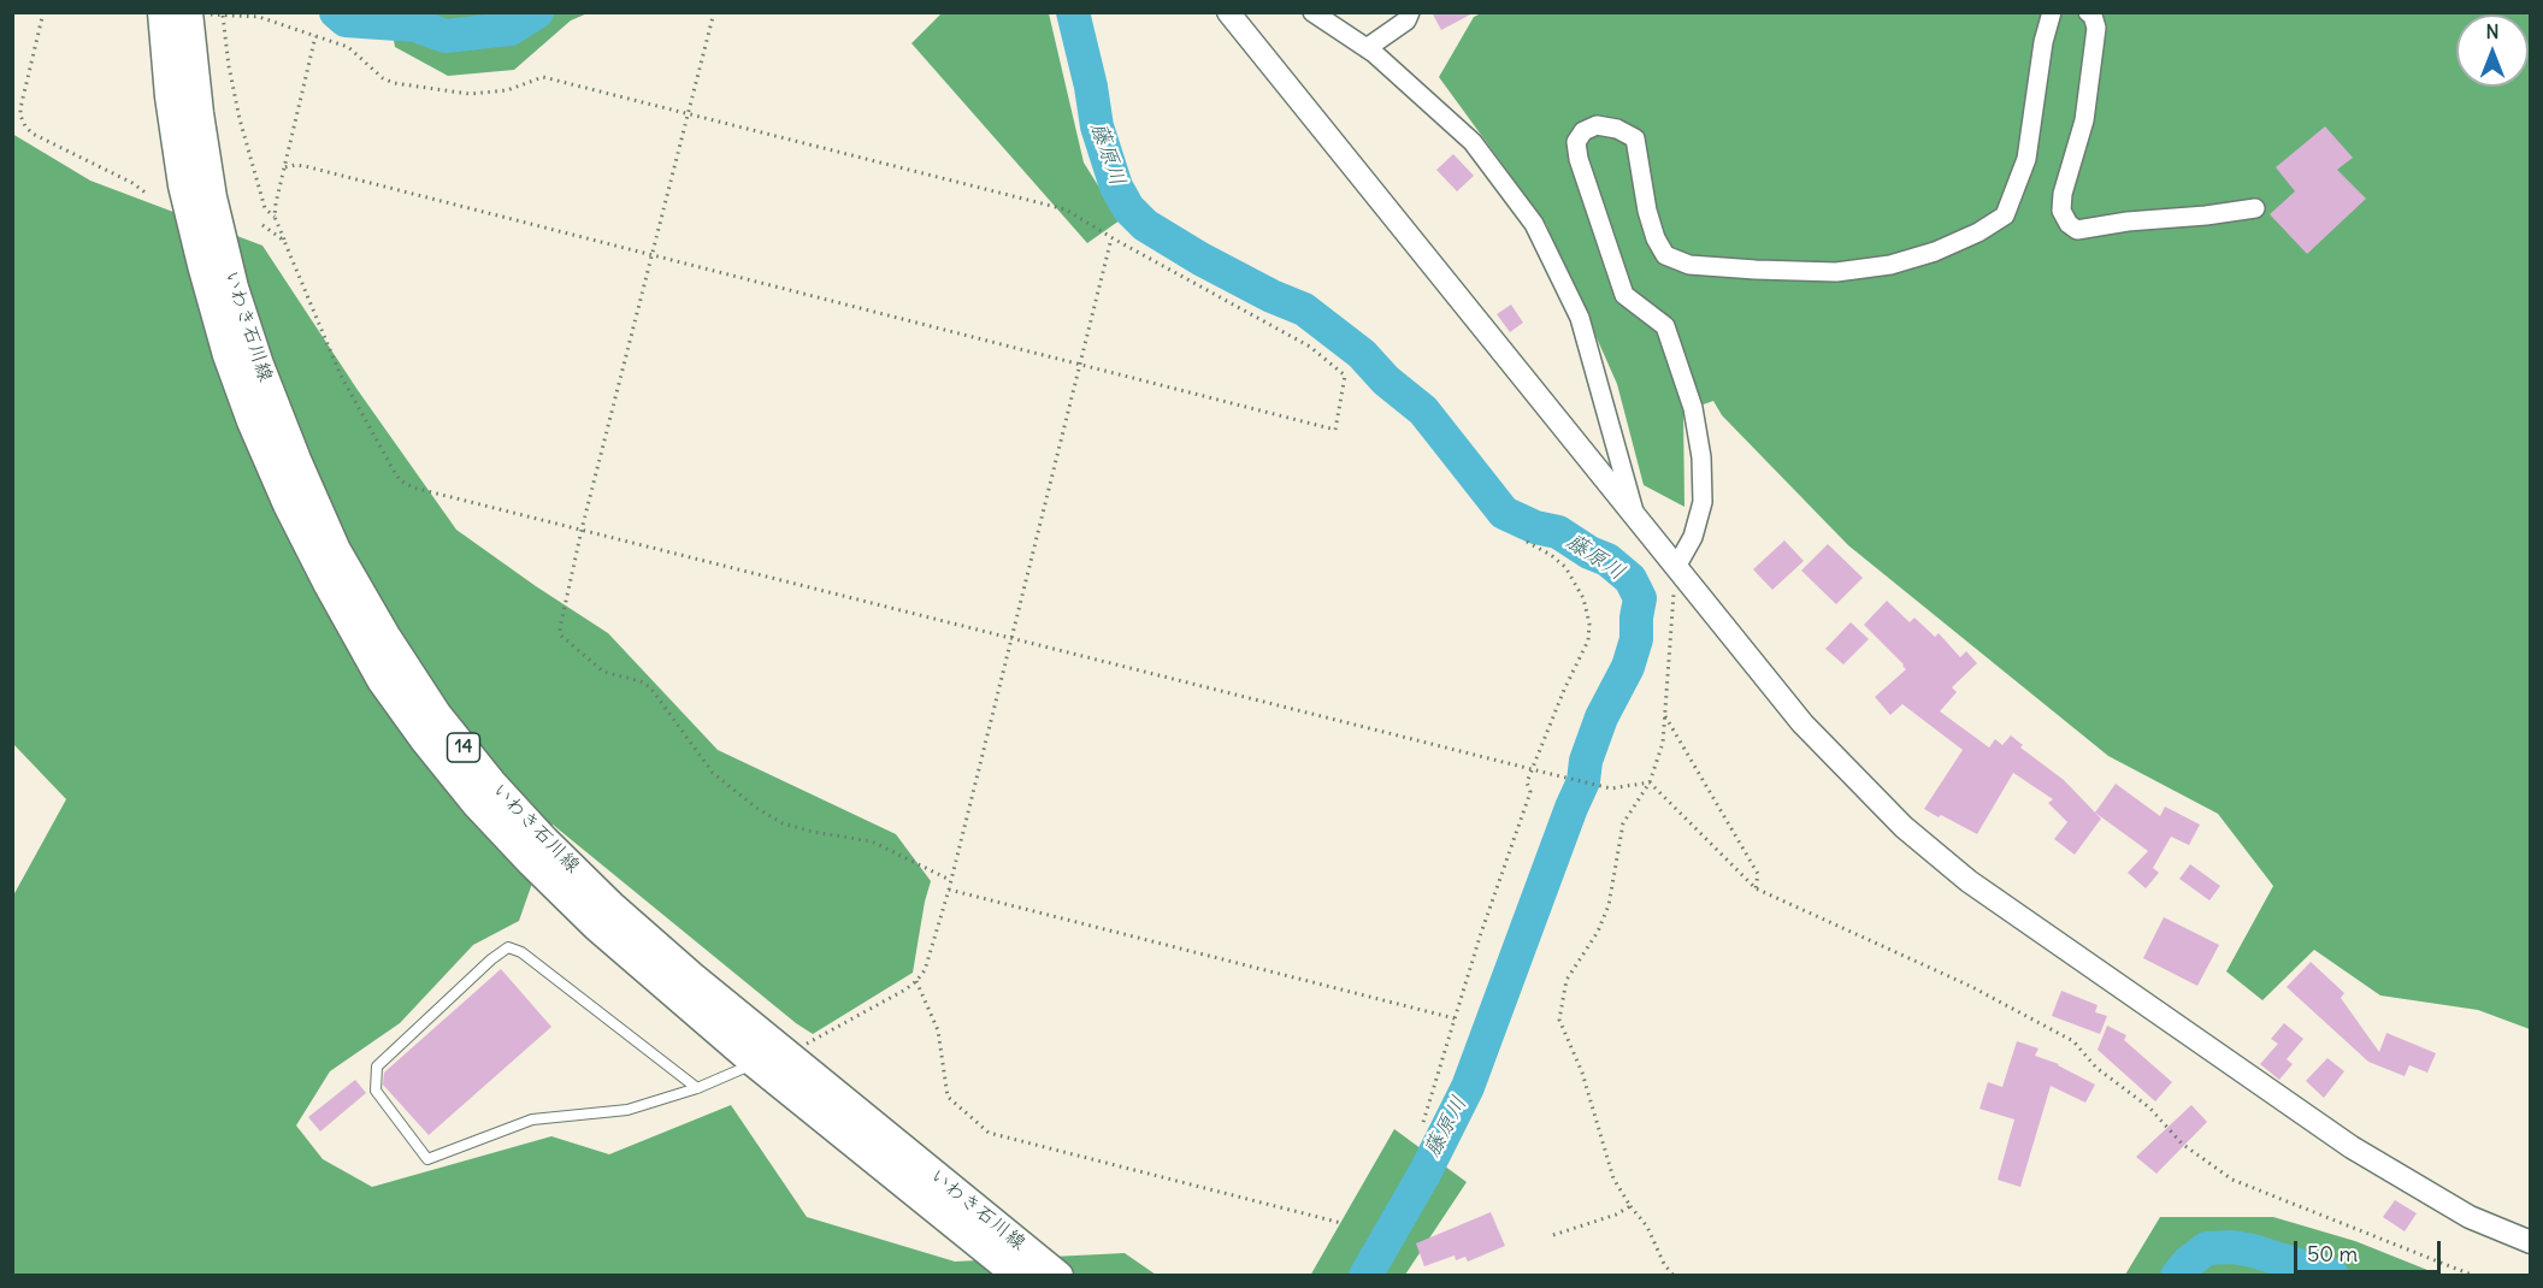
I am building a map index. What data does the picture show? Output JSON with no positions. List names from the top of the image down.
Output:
{
  "streets": {
    "main road": ["いわき石川線", "14"]
  },
  "water": ["藤原川"],
  "scale_bar": "50 m",
  "north": "top"
}
